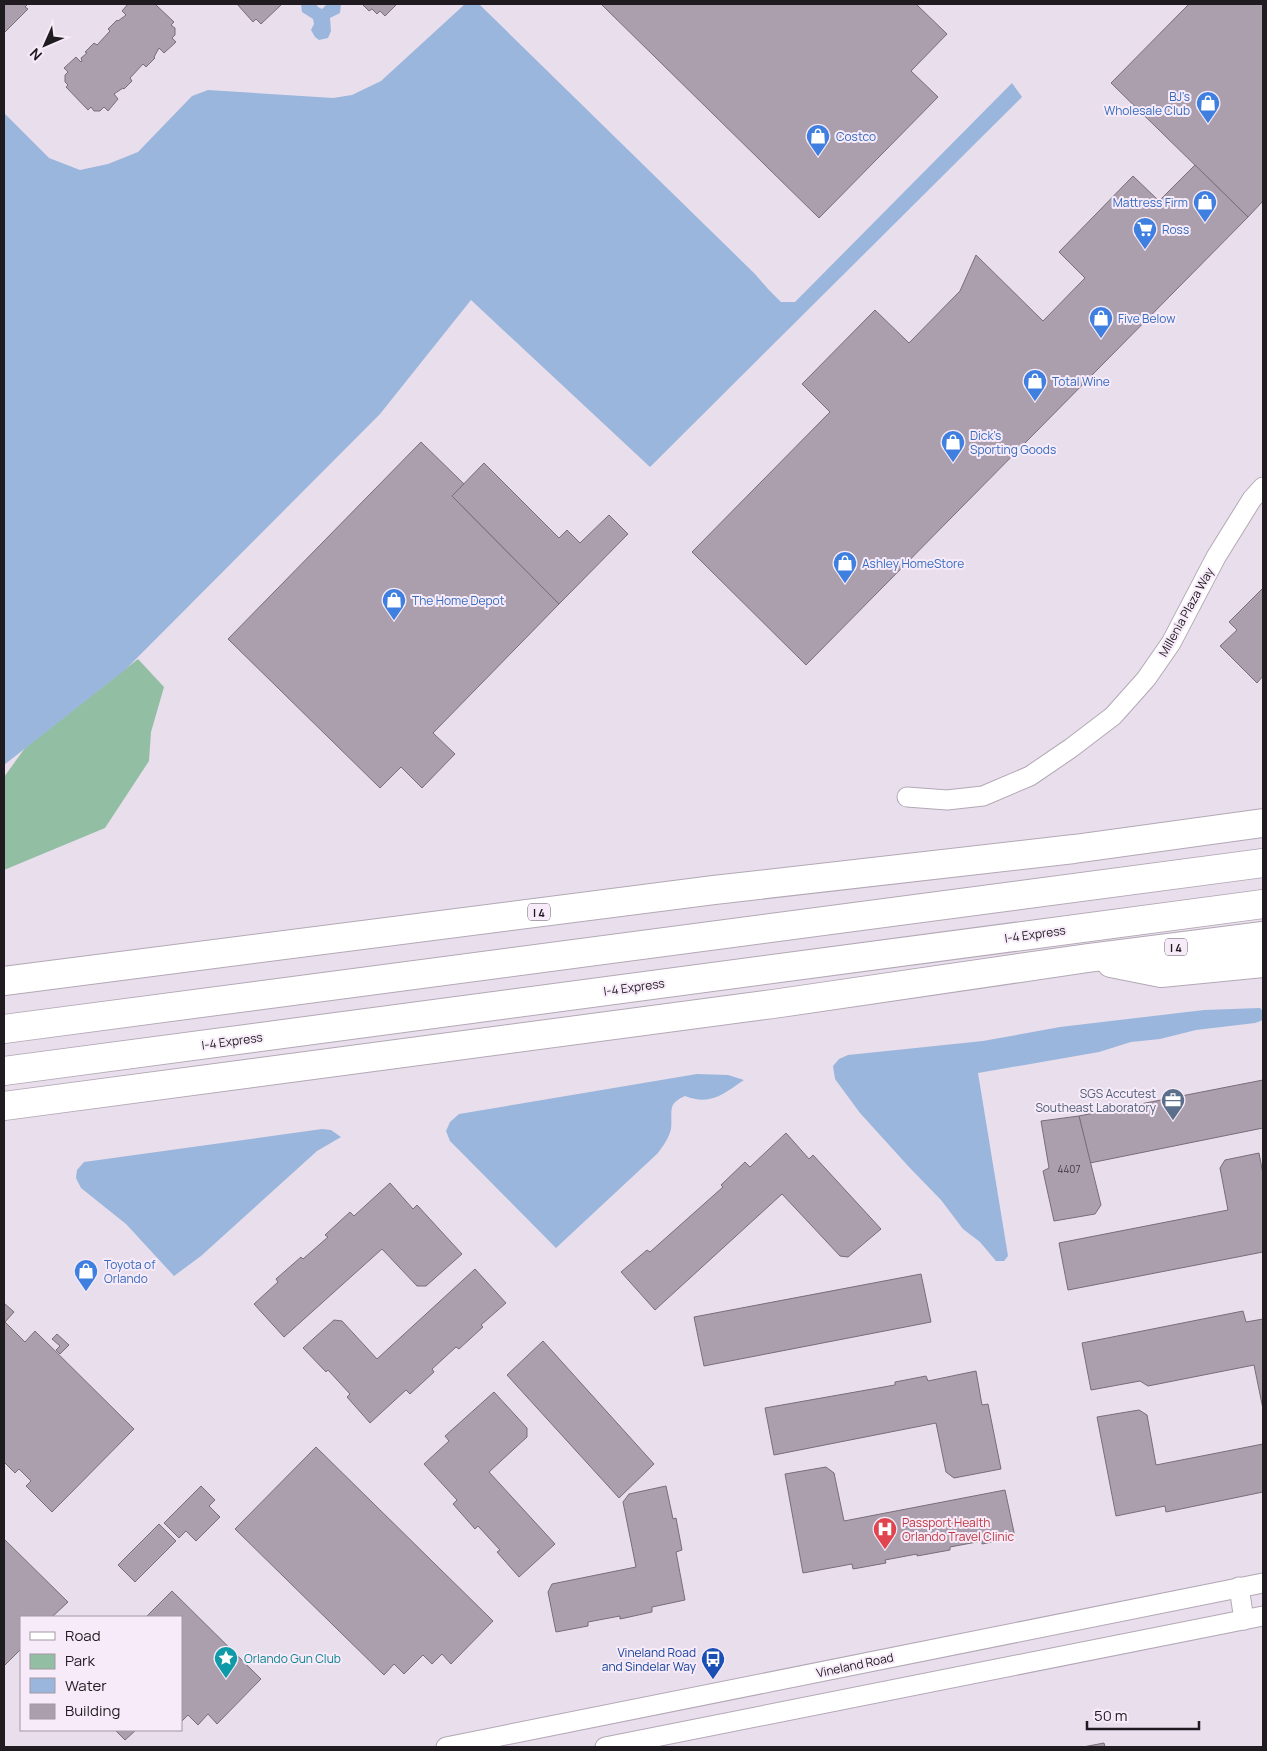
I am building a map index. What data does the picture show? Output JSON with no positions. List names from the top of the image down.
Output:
{
  "streets": {
    "highway": ["I 4", "I-4 Express"],
    "street": ["Millenia Plaza Way", "Vineland Road"]
  },
  "places": {
    "shop": [
      "BJ's Wholesale Club",
      "Costco",
      "Mattress Firm",
      "Five Below",
      "Total Wine",
      "Dick's Sporting Goods",
      "Ashley HomeStore",
      "The Home Depot",
      "Toyota of Orlando"
    ],
    "supermarket": ["Ross"],
    "office": ["SGS Accutest Southeast Laboratory"],
    "hospital": ["Passport Health Orlando Travel Clinic"],
    "place": ["Orlando Gun Club"],
    "bus stop": ["Vineland Road and Sindelar Way"]
  },
  "house_numbers": ["4407"],
  "legend": [
    "Road",
    "Park",
    "Water",
    "Building"
  ],
  "scale_bar": "50 m",
  "north": "bottom left"
}
